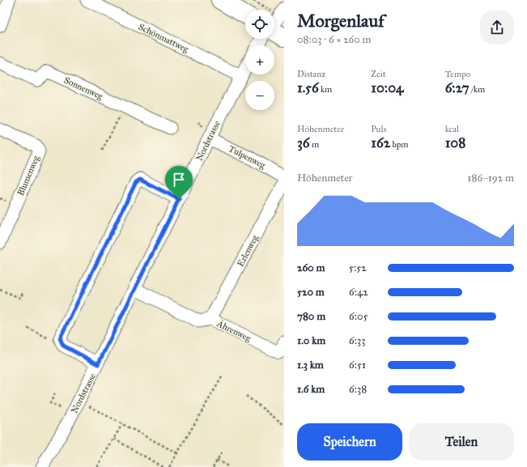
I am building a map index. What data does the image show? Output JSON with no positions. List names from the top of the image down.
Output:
{
  "streets": {
    "street": [
      "Schönmattweg",
      "Sonnenweg",
      "Nordstrasse",
      "Tulpenweg",
      "Blumenweg",
      "Erlenweg",
      "Ährenweg"
    ]
  },
  "crossings": [
    ["Schönmattweg", "Nordstrasse"],
    ["Nordstrasse", "Tulpenweg"],
    ["Nordstrasse", "Ährenweg"],
    ["Erlenweg", "Ährenweg"]
  ],
  "page": {
    "heading": ["Morgenlauf", "08:03 · 6 × 260 m"],
    "map_buttons": ["+", "−"],
    "stats": [
      ["Distanz", "1.56 km"],
      ["Zeit", "10:04"],
      ["Tempo", "6:27 /km"],
      ["Höhenmeter", "36 m"],
      ["Puls", "162 bpm"],
      ["kcal", "108"]
    ],
    "chart": ["Höhenmeter", "186–192 m"],
    "list": [
      {
        "name": "260 m",
        "note": "5:52"
      },
      {
        "name": "520 m",
        "note": "6:42"
      },
      {
        "name": "780 m",
        "note": "6:05"
      },
      {
        "name": "1.0 km",
        "note": "6:33"
      },
      {
        "name": "1.3 km",
        "note": "6:51"
      },
      {
        "name": "1.6 km",
        "note": "6:38"
      }
    ],
    "buttons": ["Speichern", "Teilen"]
  }
}
